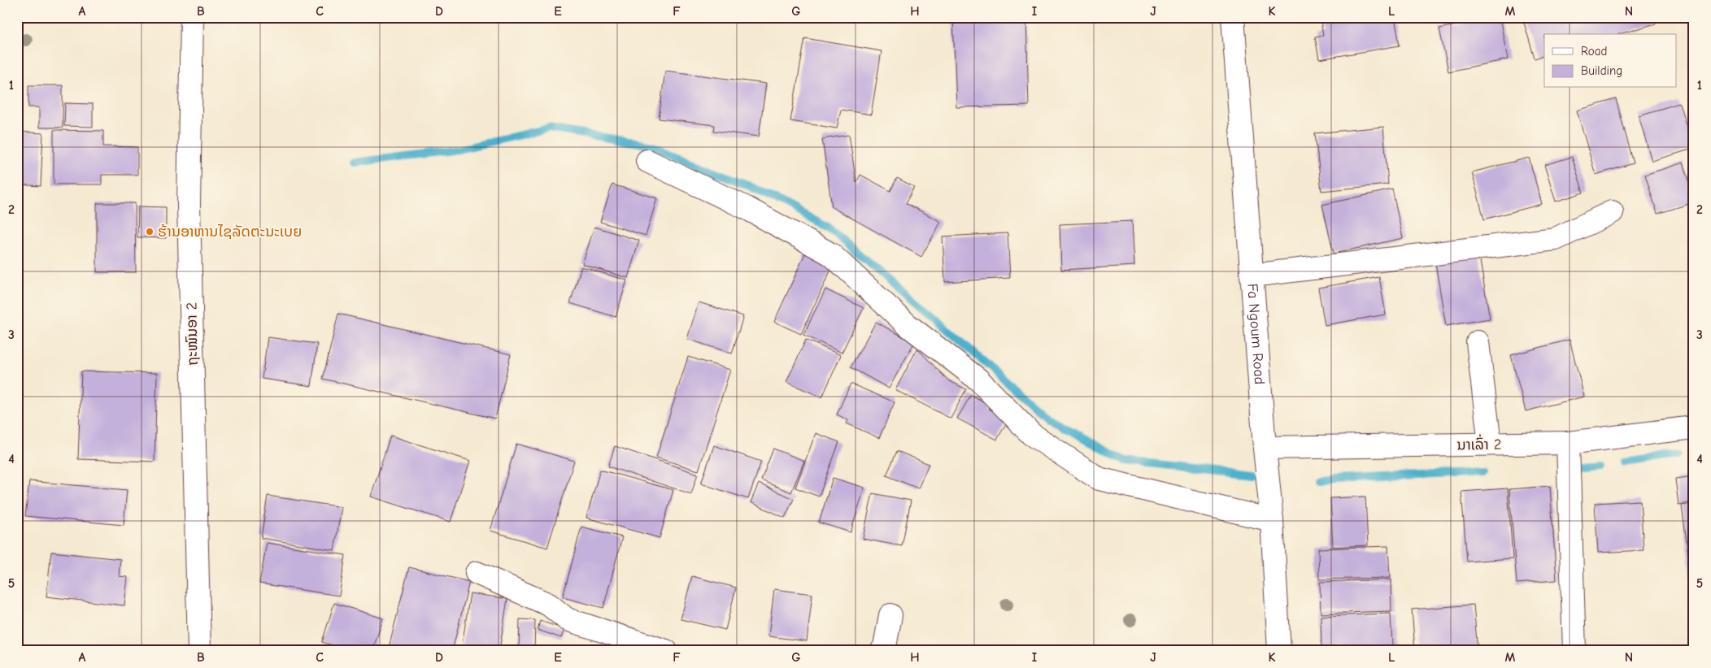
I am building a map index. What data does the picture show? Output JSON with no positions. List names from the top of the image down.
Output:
{
  "streets": {
    "street": ["ຖະໜົນອາ 2", "Fa Ngoum Road", "ນາເລົ່າ 2"]
  },
  "crossings": [
    ["Fa Ngoum Road", "ນາເລົ່າ 2"]
  ],
  "places": ["ຮ້ານອາຫານໄຊລັດຕະນະເບຍ"],
  "legend": ["Road", "Building"],
  "grid": {
    "columns": [
      "A",
      "B",
      "C",
      "D",
      "E",
      "F",
      "G",
      "H",
      "I",
      "J",
      "K",
      "L",
      "M",
      "N"
    ],
    "rows": [
      "1",
      "2",
      "3",
      "4",
      "5"
    ]
  }
}
